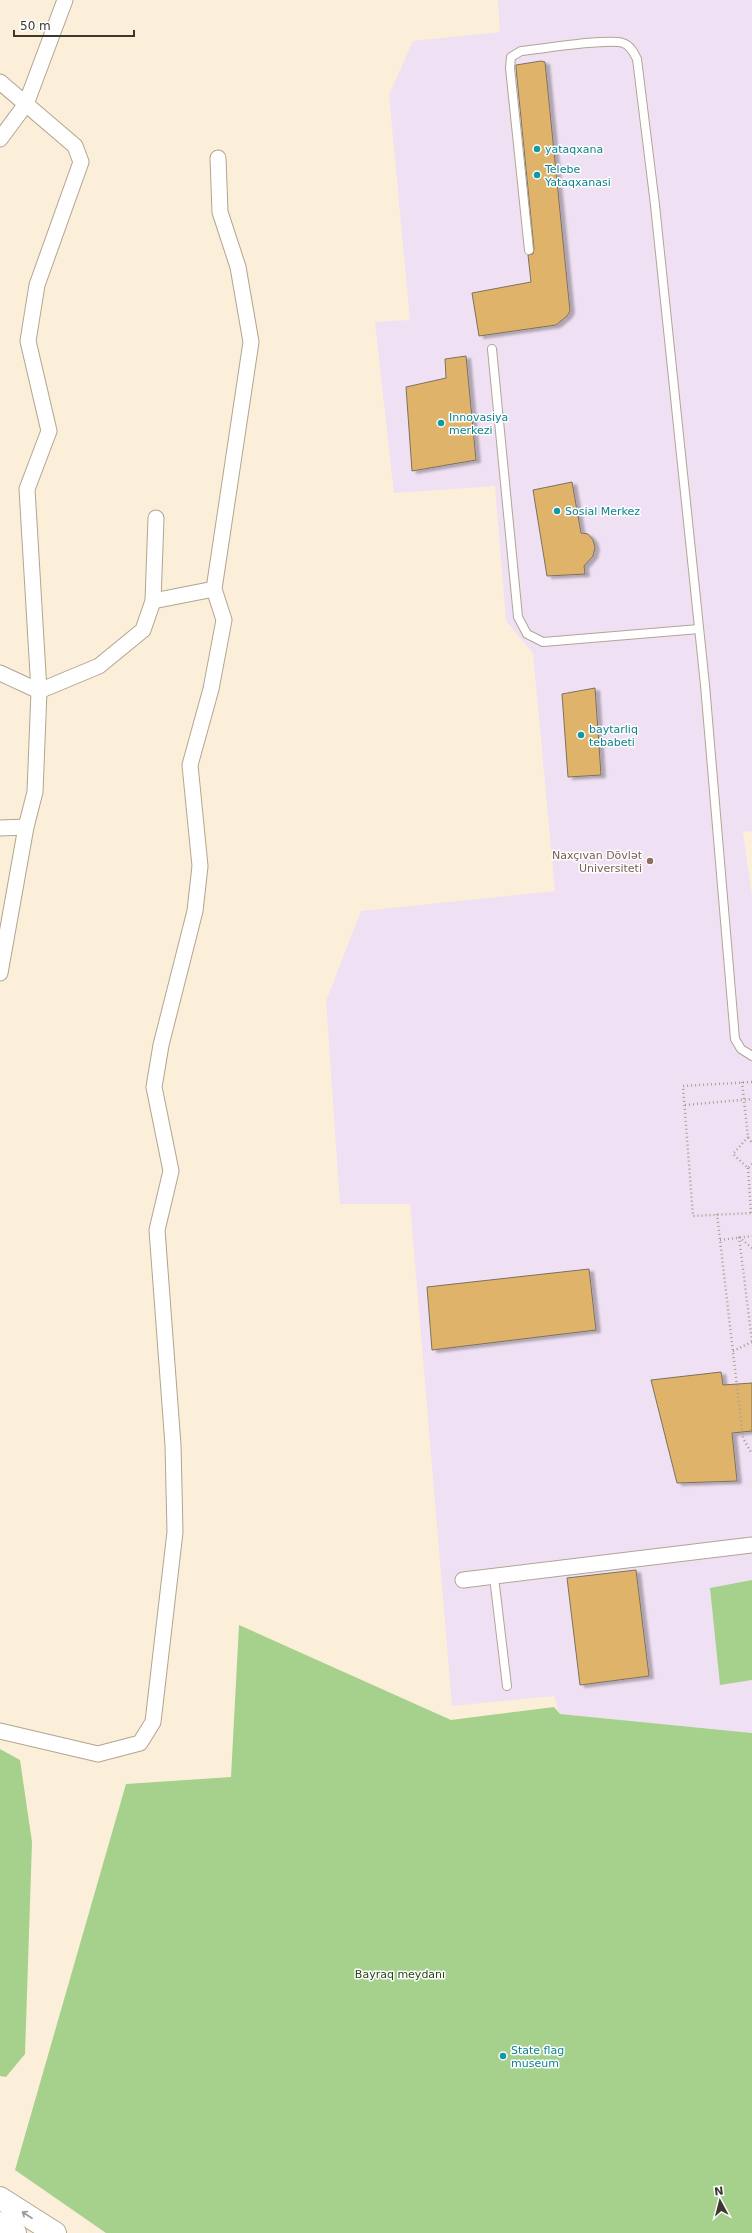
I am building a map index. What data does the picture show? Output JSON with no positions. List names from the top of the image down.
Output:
{
  "parks": ["Bayraq meydanı"],
  "places": [
    "yataqxana",
    "Telebe Yataqxanasi",
    "Innovasiya merkezi",
    "Sosial Merkez",
    "baytarliq tebabeti",
    "Naxçıvan Dövlət Universiteti",
    "State flag museum"
  ],
  "scale_bar": "50 m",
  "north": "top"
}
